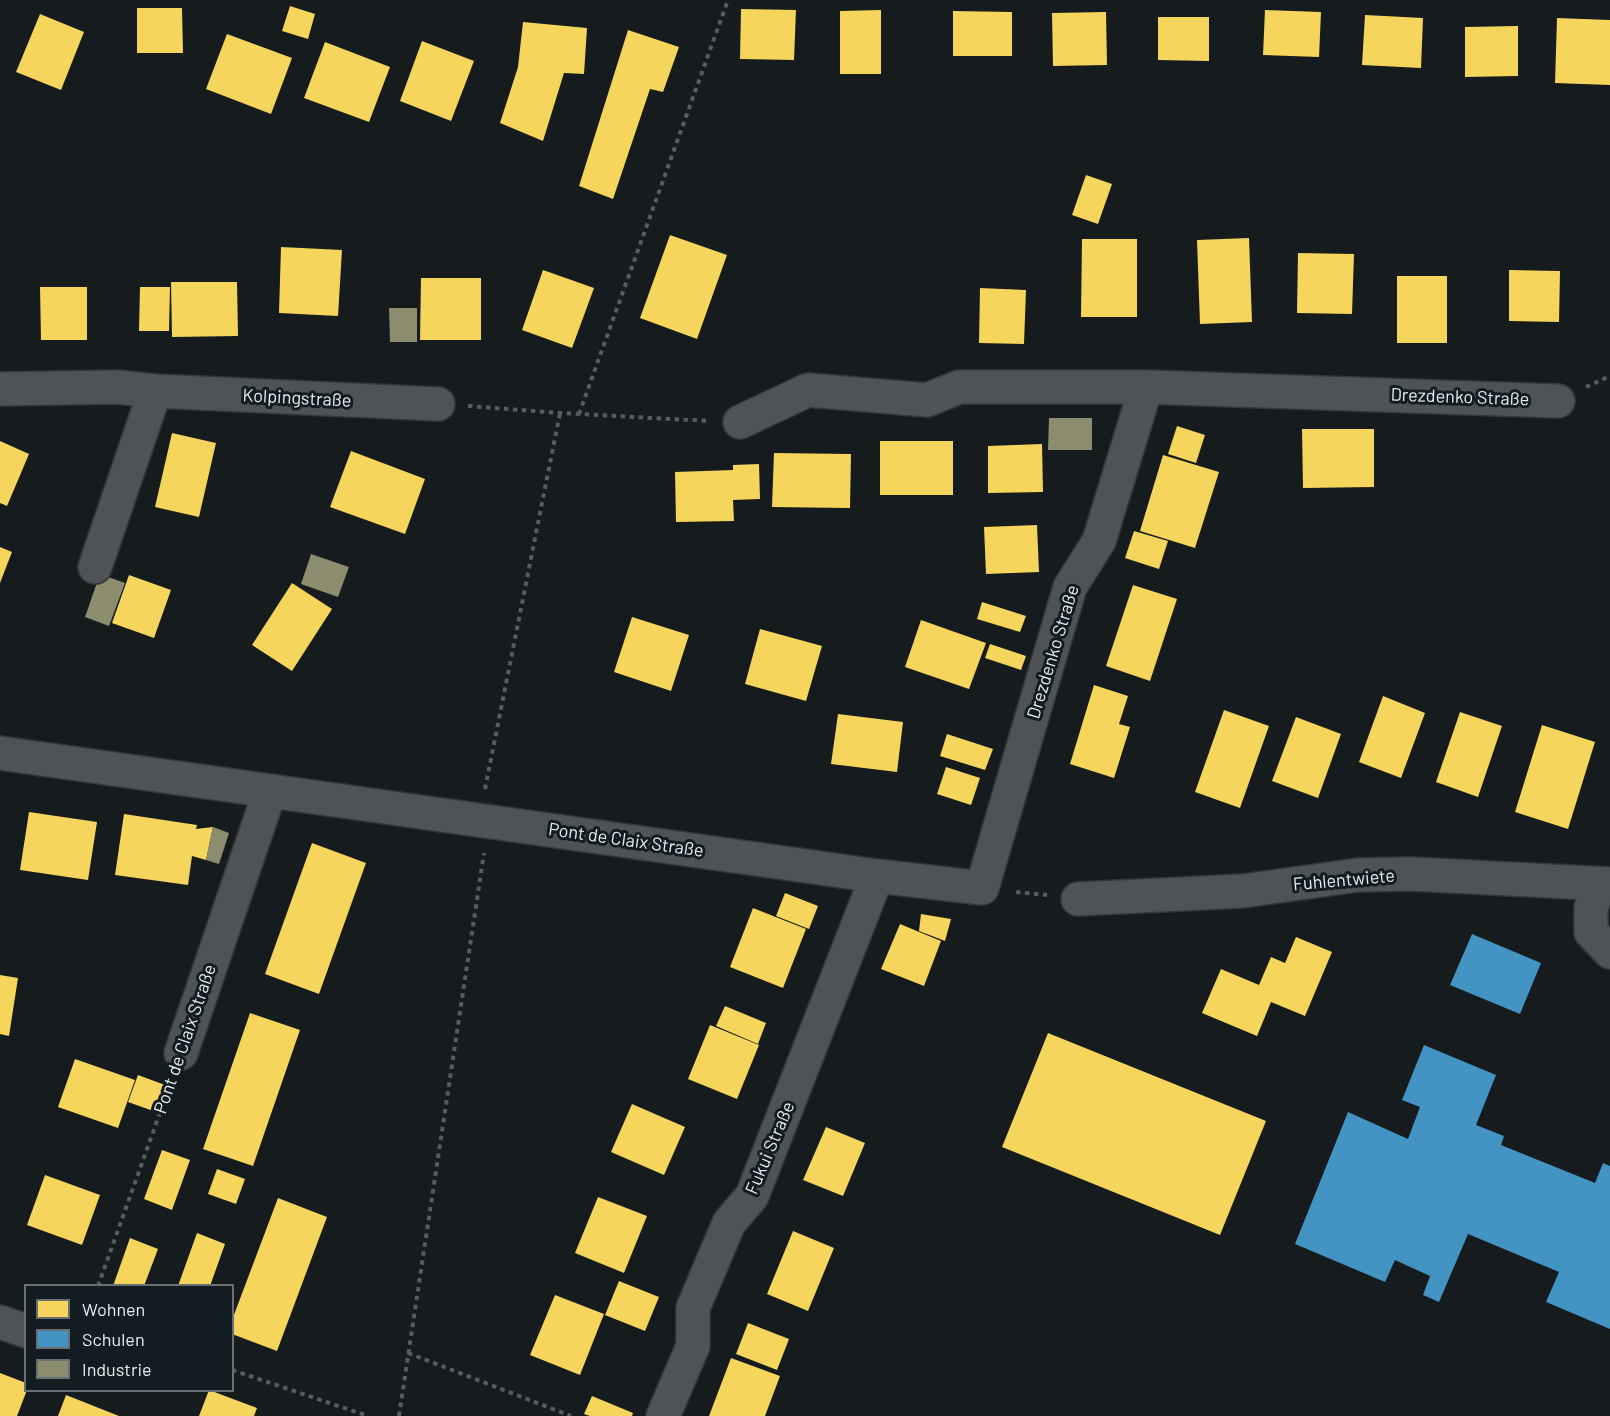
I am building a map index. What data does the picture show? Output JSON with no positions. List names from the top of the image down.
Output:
{
  "streets": {
    "street": [
      "Drezdenko Straße",
      "Kolpingstraße",
      "Pont de Claix Straße",
      "Fuhlentwiete",
      "Fukui Straße"
    ]
  },
  "crossings": [
    ["Drezdenko Straße", "Pont de Claix Straße"],
    ["Pont de Claix Straße", "Fukui Straße"]
  ],
  "legend": ["Wohnen", "Schulen", "Industrie"]
}
